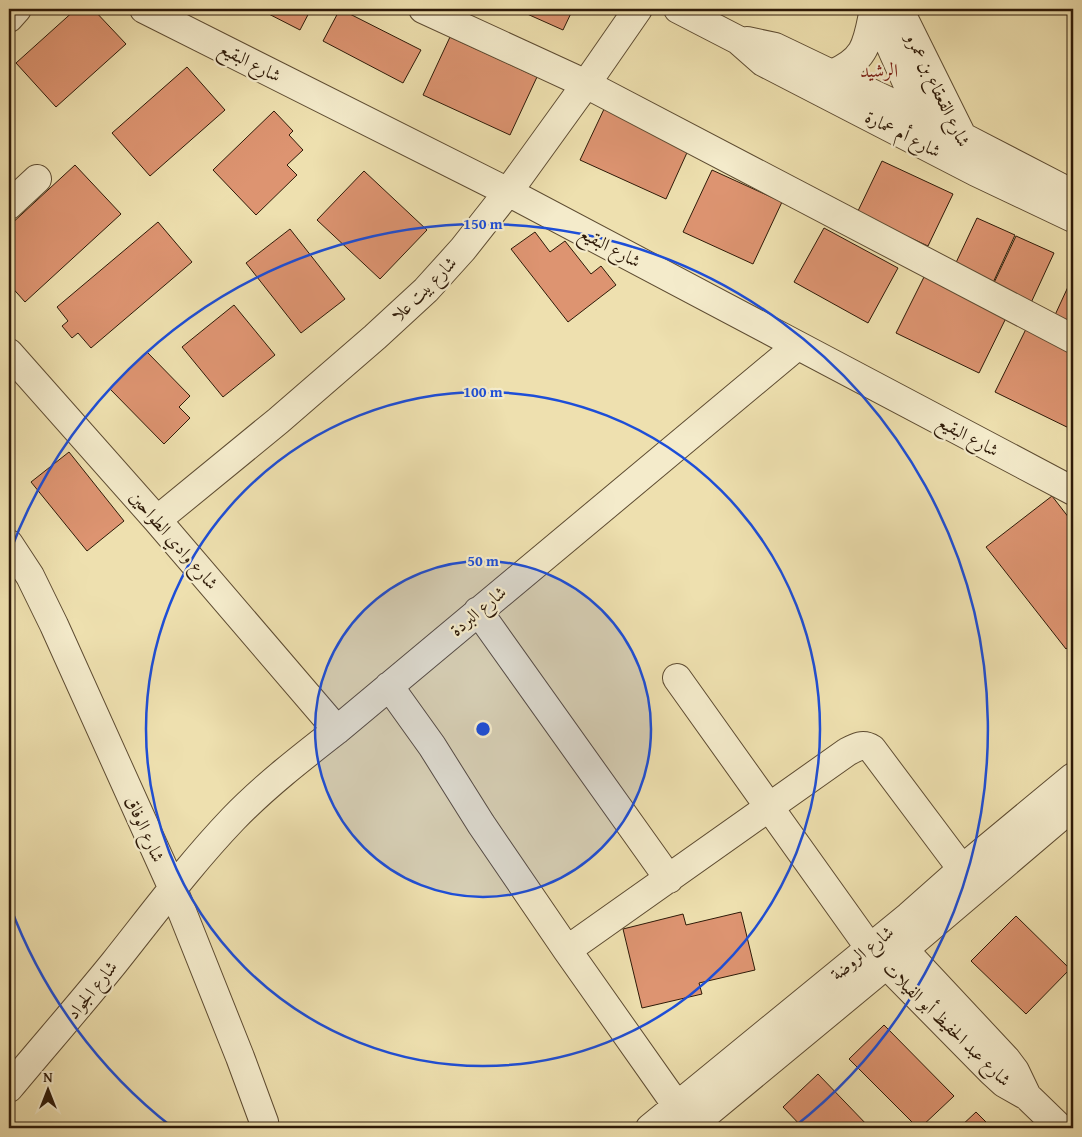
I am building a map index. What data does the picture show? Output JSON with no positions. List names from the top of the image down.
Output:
{
  "streets": {
    "street": [
      "شارع البقيع",
      "شارع القعقاع بن عمرو",
      "شارع أم عمارة",
      "شارع بيت علا",
      "شارع وادي الطواحين",
      "شارع البردة",
      "شارع الوفاق",
      "شارع الروضة",
      "شارع الجواد",
      "شارع عبد الحفيظ أبو الفيلات"
    ]
  },
  "crossings": [
    ["شارع البقيع", "شارع بيت علا"],
    ["شارع البقيع", "شارع البردة"],
    ["شارع القعقاع بن عمرو", "شارع أم عمارة"],
    ["شارع بيت علا", "شارع وادي الطواحين"],
    ["شارع وادي الطواحين", "شارع البردة"],
    ["شارع البردة", "شارع الوفاق"],
    ["شارع البردة", "شارع الجواد"],
    ["شارع الوفاق", "شارع الجواد"],
    ["شارع الروضة", "شارع عبد الحفيظ أبو الفيلات"]
  ],
  "districts": ["الرشيد"],
  "north": "top",
  "rings": ["150 m", "100 m", "50 m"]
}
